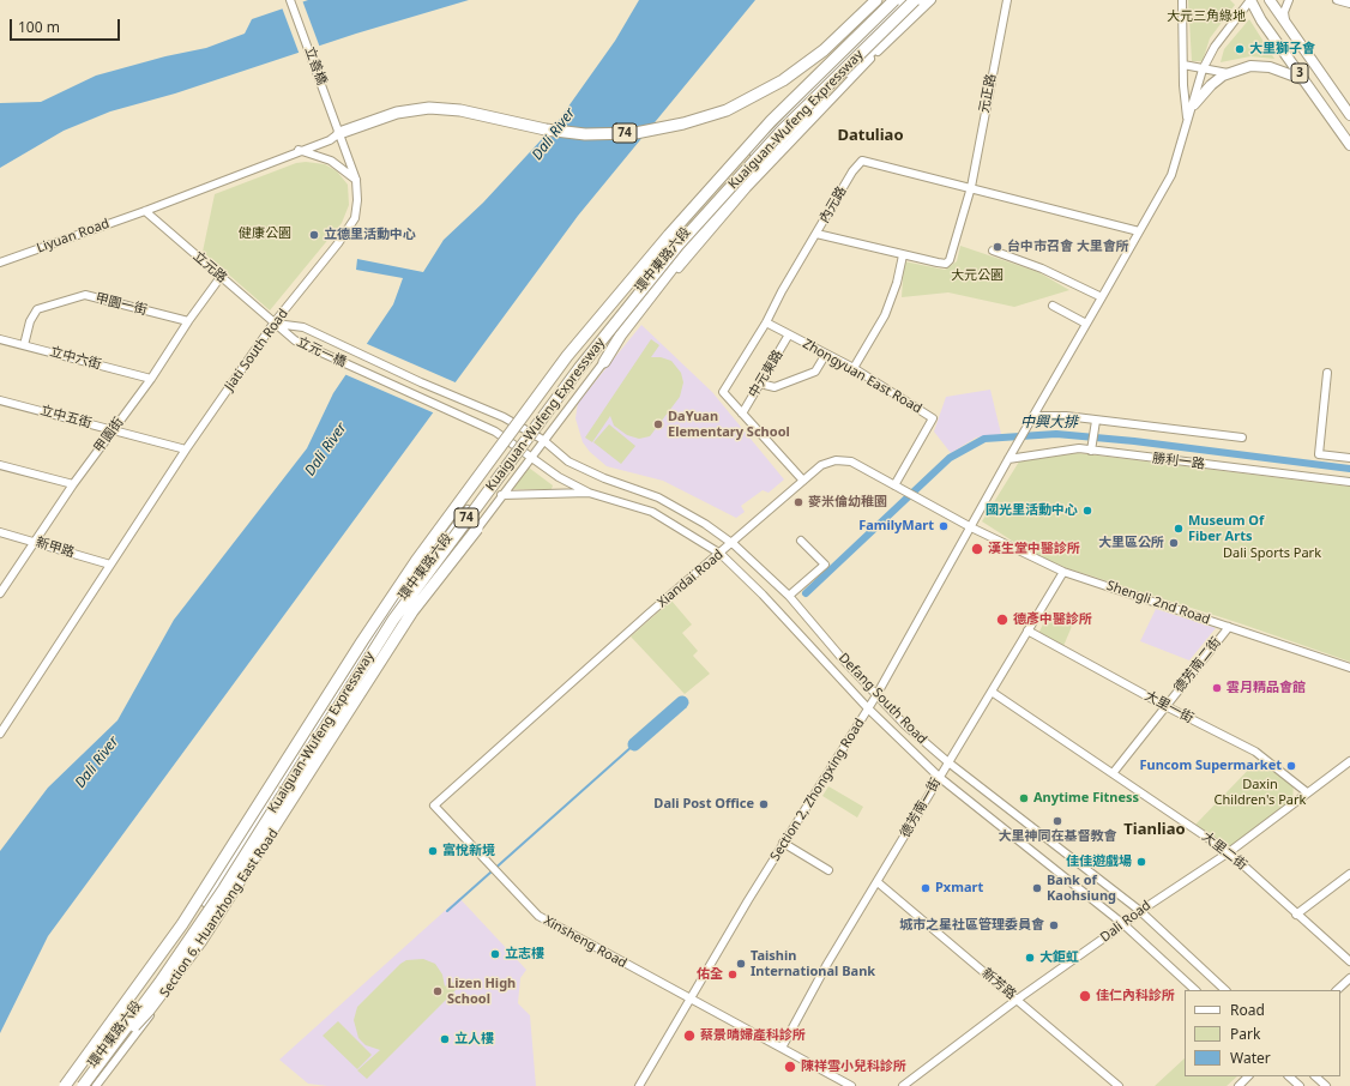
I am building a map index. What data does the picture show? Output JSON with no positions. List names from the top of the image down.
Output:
{
  "streets": {
    "highway": ["Kuaiguan-Wufeng Expressway", "74"],
    "main road": ["3"],
    "street": [
      "立善橋",
      "元正路",
      "內元路",
      "Liyuan Road",
      "環中東路六段",
      "立元路",
      "甲園一街",
      "Jiati South Road",
      "立元一橋",
      "立中六街",
      "中元東路",
      "Zhongyuan East Road",
      "立中五街",
      "甲園街",
      "勝利一路",
      "新甲路",
      "Xiandai Road",
      "Shengli 2nd Road",
      "德芳南二街",
      "Defang South Road",
      "大里一街",
      "Section 2, Zhongxing Road",
      "德芳南一街",
      "大里二街",
      "Section 6, Huanzhong East Road",
      "Dali Road",
      "Xinsheng Road",
      "新芳路"
    ]
  },
  "crossings": [
    ["立善橋", "74"],
    ["立善橋", "Jiati South Road"],
    ["元正路", "內元路"],
    ["74", "Jiati South Road"],
    ["內元路", "中元東路"],
    ["內元路", "Zhongyuan East Road"],
    ["內元路", "Xiandai Road"],
    ["Liyuan Road", "立元路"],
    ["環中東路六段", "立元一橋"],
    ["環中東路六段", "Defang South Road"],
    ["立元路", "Jiati South Road"],
    ["立元路", "立元一橋"],
    ["立元路", "甲園街"],
    ["甲園一街", "立中六街"],
    ["甲園一街", "甲園街"],
    ["Jiati South Road", "立元一橋"],
    ["Jiati South Road", "立中五街"],
    ["Jiati South Road", "新甲路"],
    ["立元一橋", "Defang South Road"],
    ["立中六街", "甲園街"],
    ["中元東路", "Zhongyuan East Road"],
    ["Zhongyuan East Road", "Xiandai Road"],
    ["立中五街", "甲園街"],
    ["甲園街", "新甲路"],
    ["勝利一路", "Section 2, Zhongxing Road"],
    ["Xiandai Road", "Shengli 2nd Road"],
    ["Xiandai Road", "Defang South Road"],
    ["Xiandai Road", "Section 2, Zhongxing Road"],
    ["Xiandai Road", "Xinsheng Road"],
    ["Shengli 2nd Road", "德芳南二街"],
    ["Shengli 2nd Road", "Section 2, Zhongxing Road"],
    ["Shengli 2nd Road", "德芳南一街"],
    ["德芳南二街", "大里一街"],
    ["德芳南二街", "大里二街"],
    ["Defang South Road", "Section 2, Zhongxing Road"],
    ["Defang South Road", "德芳南一街"],
    ["Defang South Road", "Section 6, Huanzhong East Road"],
    ["Defang South Road", "Dali Road"],
    ["大里一街", "德芳南一街"],
    ["大里一街", "Dali Road"],
    ["Section 2, Zhongxing Road", "Xinsheng Road"],
    ["德芳南一街", "大里二街"],
    ["德芳南一街", "Xinsheng Road"],
    ["德芳南一街", "新芳路"],
    ["大里二街", "Dali Road"],
    ["Dali Road", "新芳路"]
  ],
  "districts": ["Datuliao", "Tianliao"],
  "water": ["Dali River", "中興大排"],
  "parks": [
    "大元三角綠地",
    "健康公園",
    "大元公園",
    "Dali Sports Park",
    "Daxin Children's Park"
  ],
  "places": [
    "大里獅子會",
    "立德里活動中心",
    "台中市召會 大里會所",
    "DaYuan Elementary School",
    "麥米倫幼稚園",
    "國光里活動中心",
    "FamilyMart",
    "Museum Of Fiber Arts",
    "大里區公所",
    "漢生堂中醫診所",
    "德彥中醫診所",
    "雲月精品會館",
    "Funcom Supermarket",
    "Anytime Fitness",
    "Dali Post Office",
    "大里神同在基督教會",
    "富悅新境",
    "佳佳遊戲場",
    "Pxmart",
    "Bank of Kaohsiung",
    "城市之星社區管理委員會",
    "立志樓",
    "大鉅虹",
    "Taishin International Bank",
    "佑全",
    "Lizen High School",
    "佳仁內科診所",
    "蔡景晴婦產科診所",
    "立人樓",
    "陳祥雪小兒科診所"
  ],
  "legend": ["Road", "Park", "Water"],
  "scale_bar": "100 m"
}
